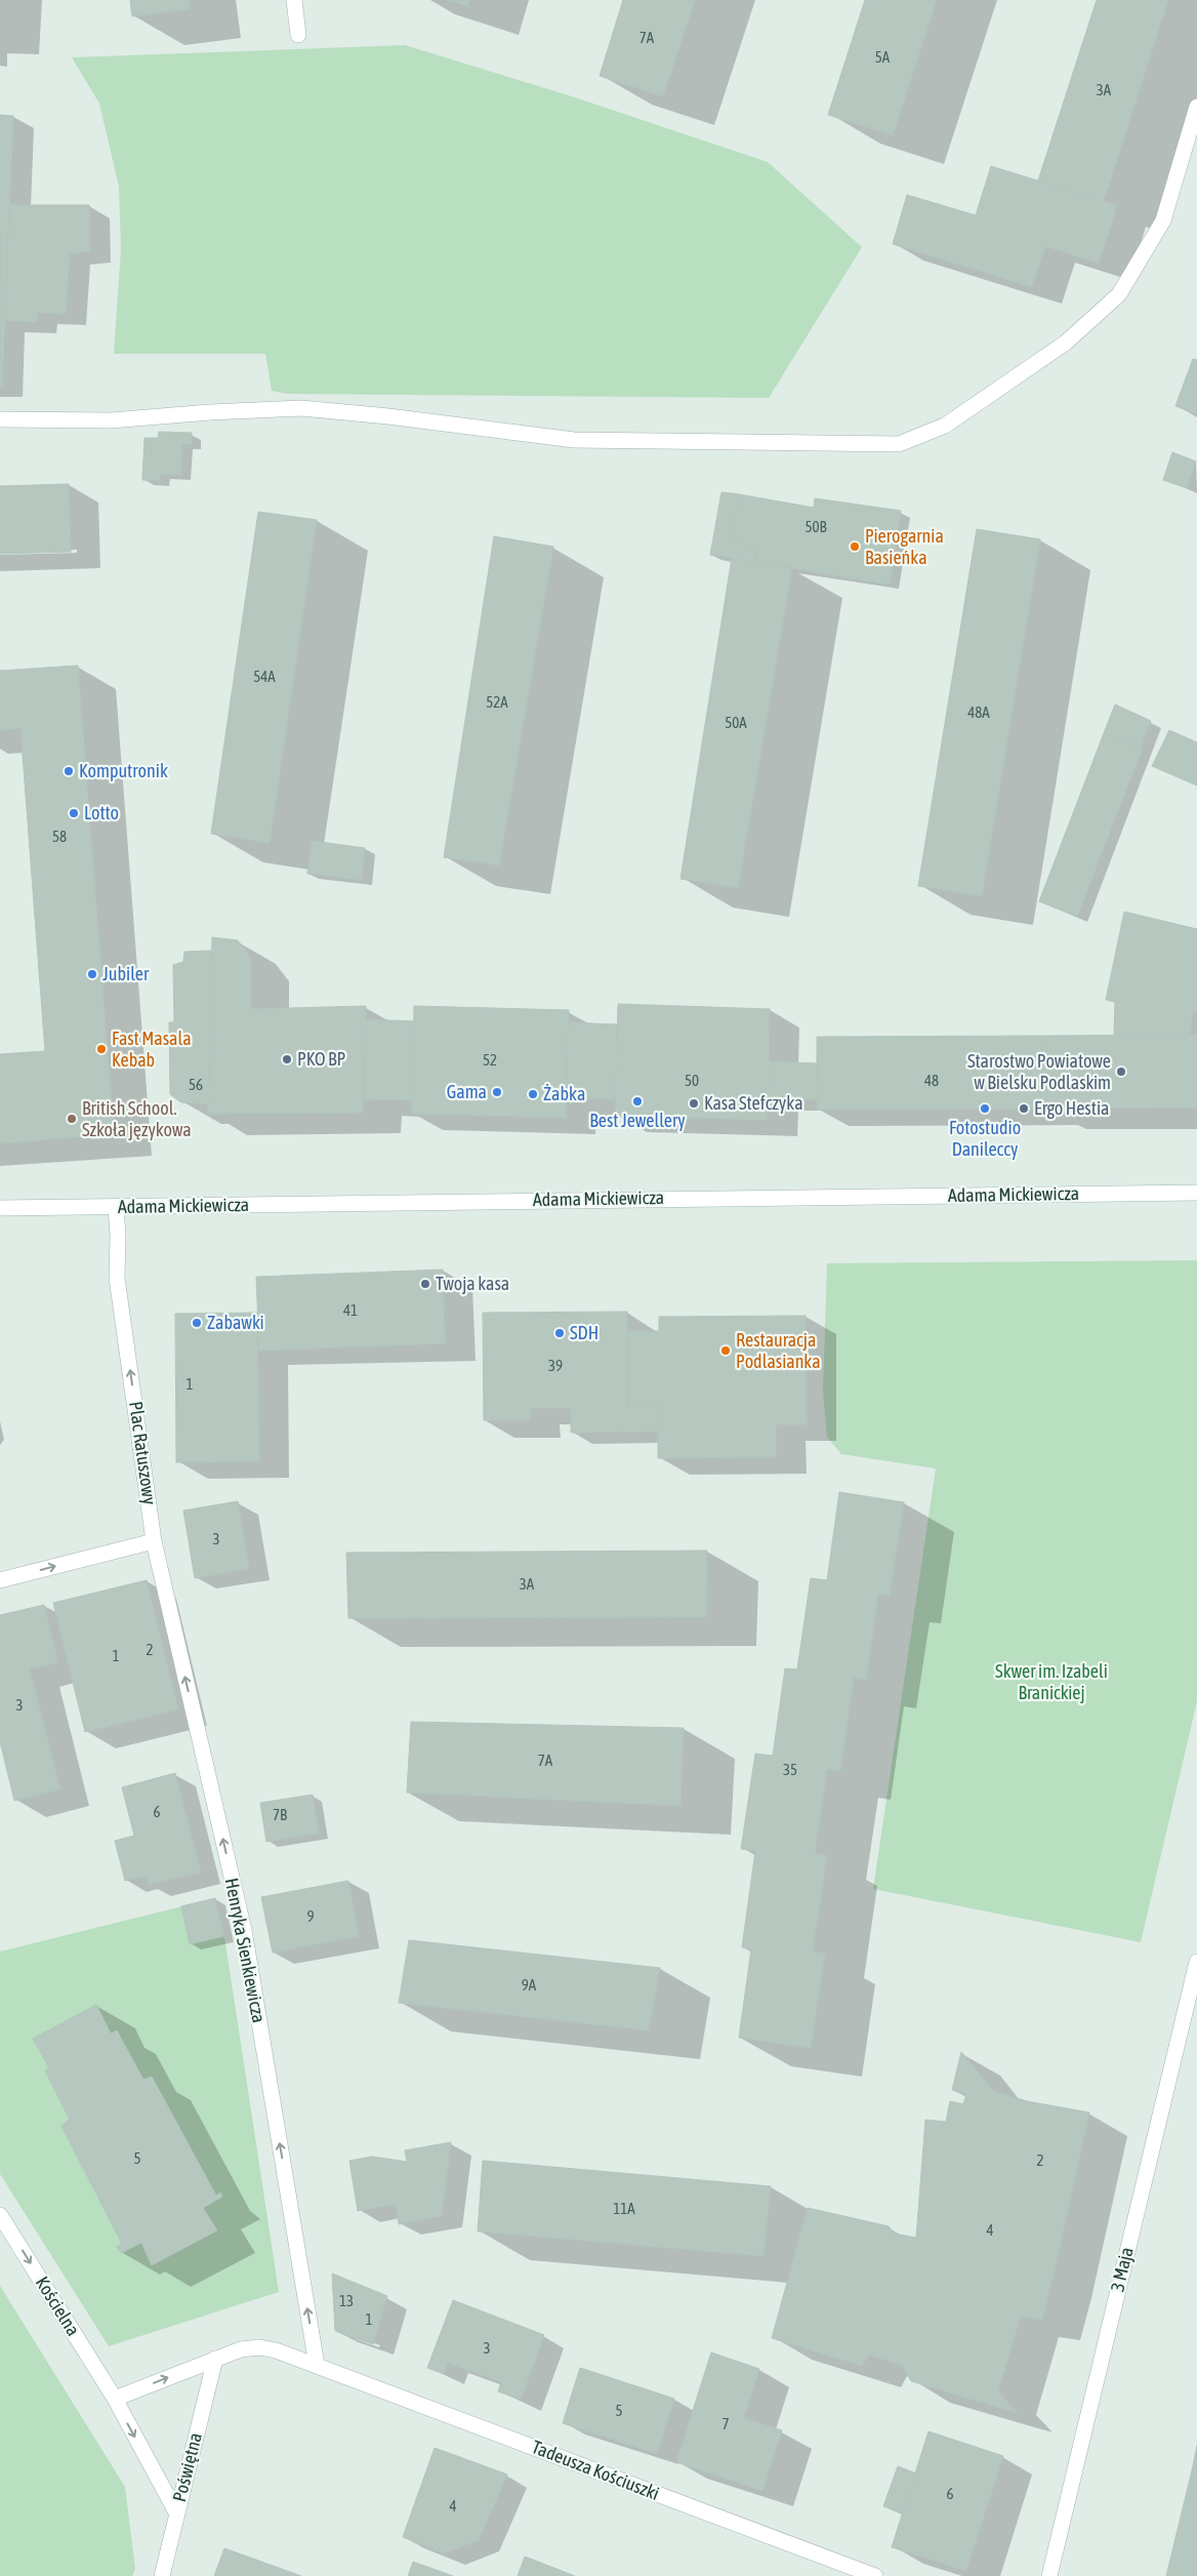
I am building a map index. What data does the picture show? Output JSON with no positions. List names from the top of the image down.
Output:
{
  "streets": {
    "street": [
      "Adama Mickiewicza",
      "Plac Ratuszowy",
      "Henryka Sienkiewicza",
      "3 Maja",
      "Kościelna",
      "Poświętna",
      "Tadeusza Kościuszki"
    ]
  },
  "crossings": [
    ["Adama Mickiewicza", "Plac Ratuszowy"],
    ["Plac Ratuszowy", "Henryka Sienkiewicza"],
    ["Henryka Sienkiewicza", "Tadeusza Kościuszki"],
    ["Kościelna", "Poświętna"]
  ],
  "one_way": ["Plac Ratuszowy", "Henryka Sienkiewicza", "Kościelna"],
  "parks": ["Skwer im. Izabeli Branickiej"],
  "places": [
    "Pierogarnia Basieńka",
    "Komputronik",
    "Lotto",
    "Jubiler",
    "Fast Masala Kebab",
    "PKO BP",
    "Starostwo Powiatowe w Bielsku Podlaskim",
    "Gama",
    "Żabka",
    "Best Jewellery",
    "Kasa Stefczyka",
    "Fotostudio Danileccy",
    "Ergo Hestia",
    "British School. Szkoła językowa",
    "Twoja kasa",
    "Zabawki",
    "SDH",
    "Restauracja Podlasianka"
  ],
  "house_numbers": [
    "7A",
    "5A",
    "3A",
    "50B",
    "54A",
    "52A",
    "48A",
    "50A",
    "58",
    "52",
    "50",
    "48",
    "56",
    "41",
    "39",
    "1",
    "3",
    "3A",
    "2",
    "1",
    "3",
    "7A",
    "35",
    "6",
    "7B",
    "9",
    "9A",
    "5",
    "2",
    "11A",
    "4",
    "13",
    "1",
    "3",
    "5",
    "7",
    "6",
    "4"
  ]
}
